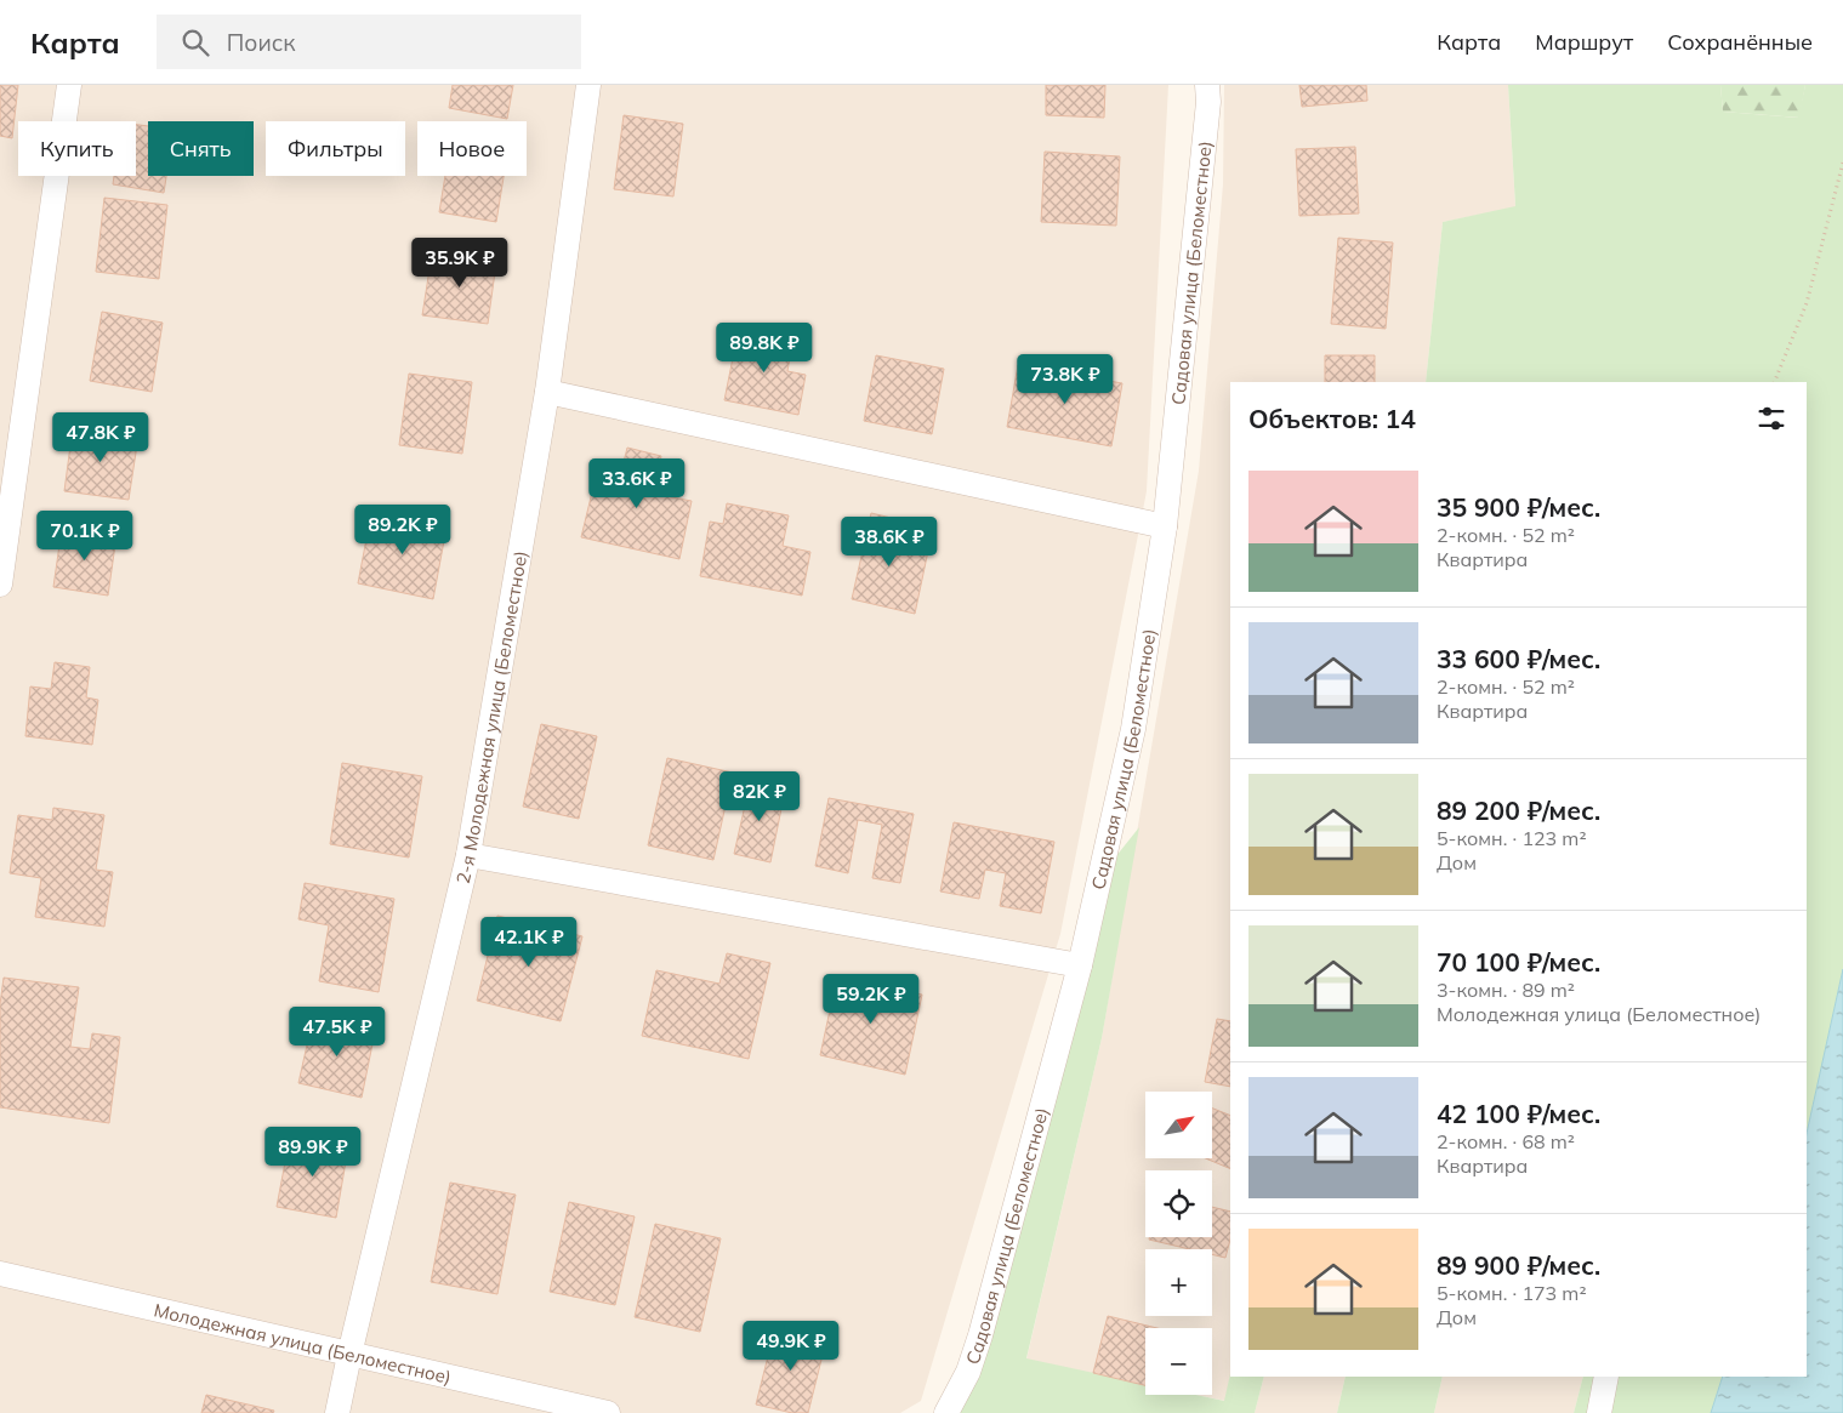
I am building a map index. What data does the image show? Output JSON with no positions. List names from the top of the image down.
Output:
{
  "streets": {
    "street": ["Садовая улица (Беломестное)", "2-я Молодежная улица (Беломестное)", "Молодежная улица (Беломестное)"]
  },
  "crossings": [
    ["2-я Молодежная улица (Беломестное)", "Молодежная улица (Беломестное)"]
  ],
  "north": "top right",
  "page": {
    "header": "Карта",
    "search": "Поиск",
    "nav": ["Карта", "Маршрут", "Сохранённые"],
    "chip": [
      "Купить",
      "Снять",
      "Фильтры",
      "Новое"
    ],
    "price": [
      "35.9K ₽",
      "89.8K ₽",
      "73.8K ₽",
      "47.8K ₽",
      "33.6K ₽",
      "89.2K ₽",
      "70.1K ₽",
      "38.6K ₽",
      "82K ₽",
      "42.1K ₽",
      "59.2K ₽",
      "47.5K ₽",
      "89.9K ₽",
      "49.9K ₽"
    ],
    "heading": "Объектов: 14",
    "list": [
      {
        "name": "35 900 ₽/мес.",
        "note": "2-комн. · 52 m² · Квартира"
      },
      {
        "name": "33 600 ₽/мес.",
        "note": "2-комн. · 52 m² · Квартира"
      },
      {
        "name": "89 200 ₽/мес.",
        "note": "5-комн. · 123 m² · Дом"
      },
      {
        "name": "70 100 ₽/мес.",
        "note": "3-комн. · 89 m² · Молодежная улица (Беломестное)"
      },
      {
        "name": "42 100 ₽/мес.",
        "note": "2-комн. · 68 m² · Квартира"
      },
      {
        "name": "89 900 ₽/мес.",
        "note": "5-комн. · 173 m² · Дом"
      }
    ],
    "map_buttons": ["+", "−"]
  }
}
